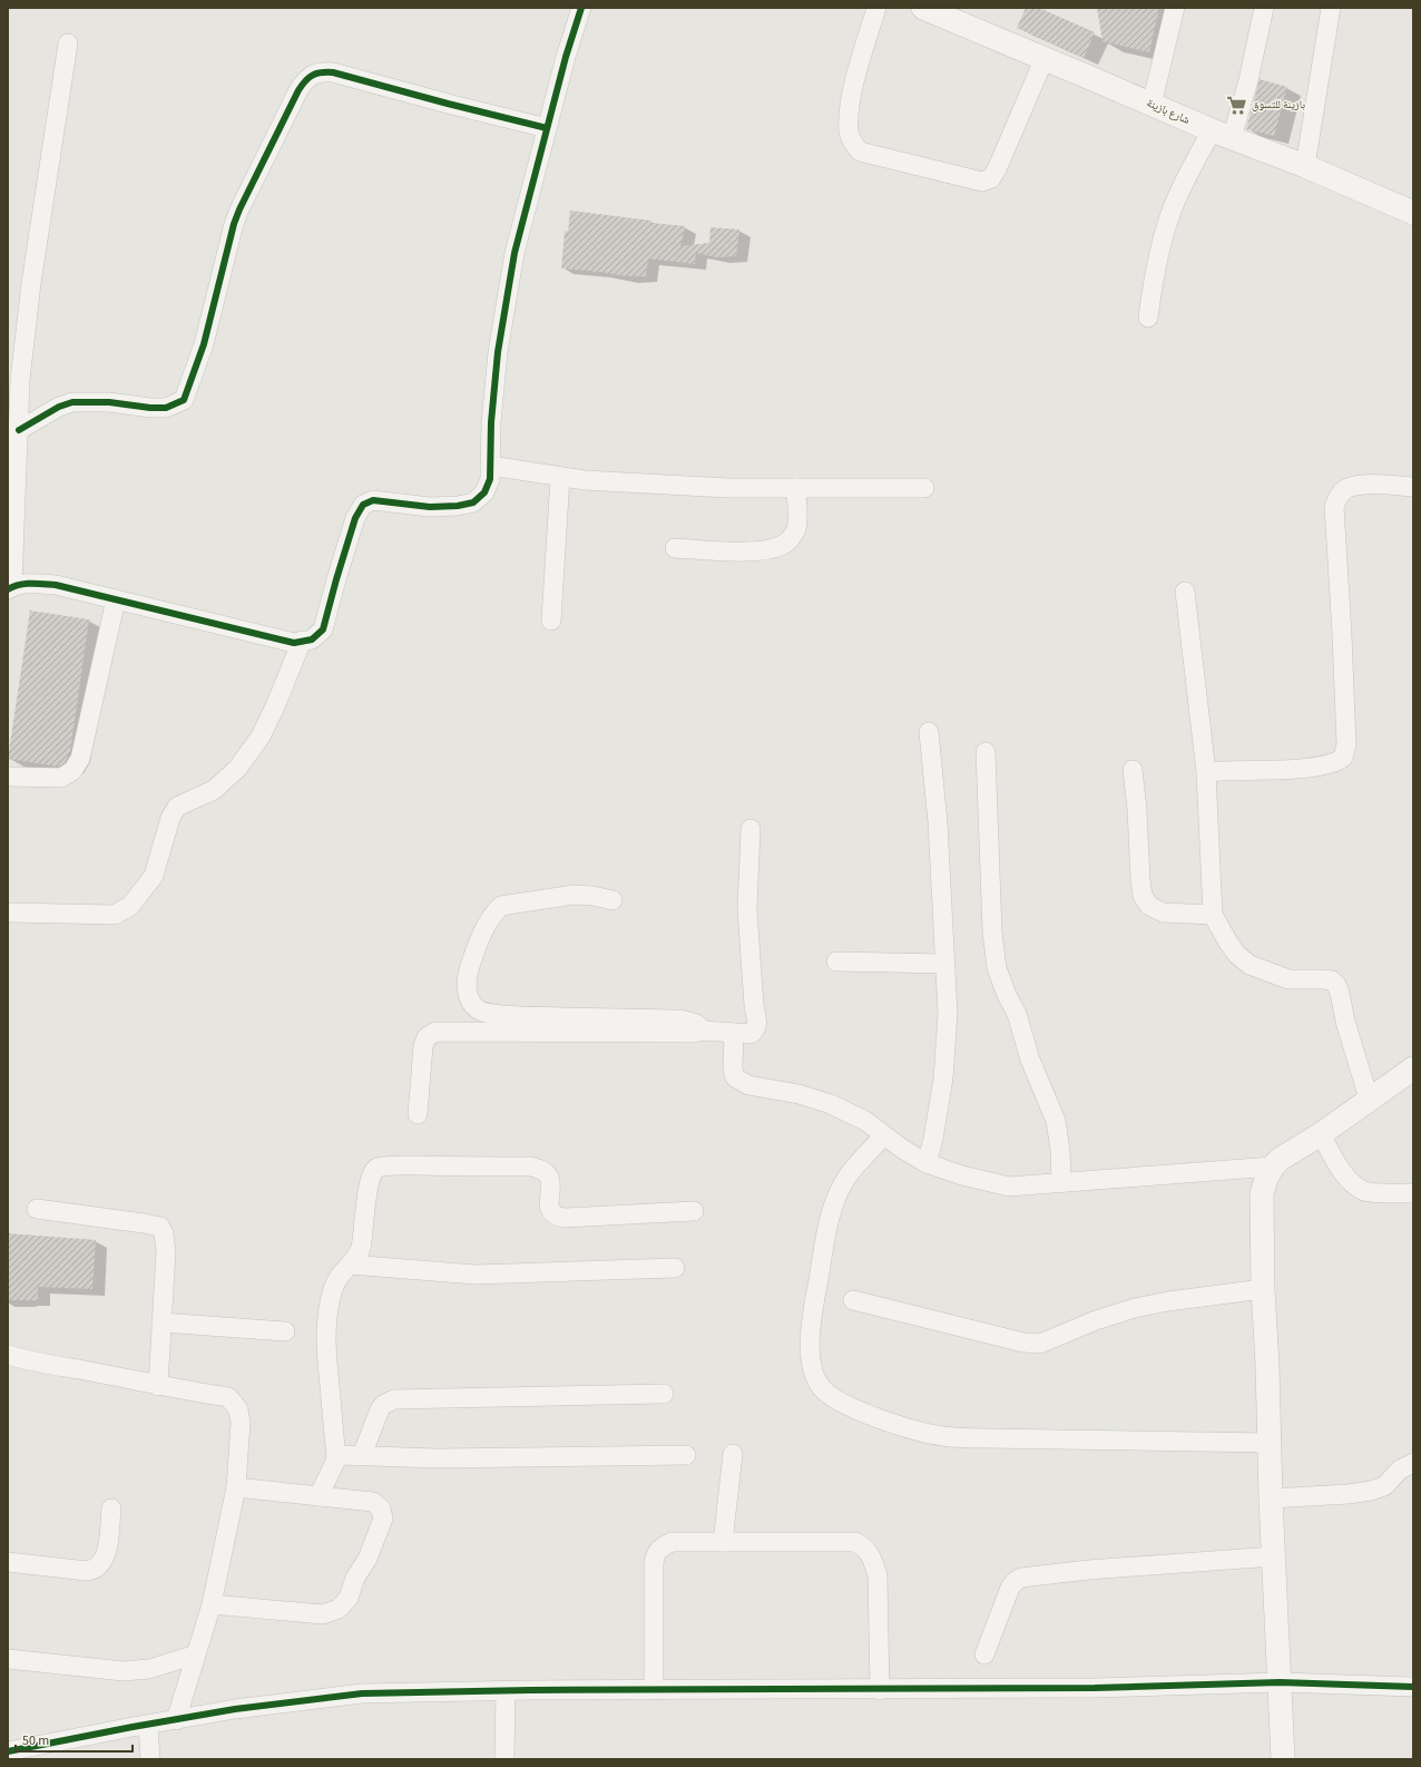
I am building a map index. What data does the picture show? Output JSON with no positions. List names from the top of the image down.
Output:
{
  "streets": {
    "street": ["شارع بازينة"]
  },
  "places": {
    "supermarket": ["بازينة للتسوق"]
  },
  "scale_bar": "50 m"
}
